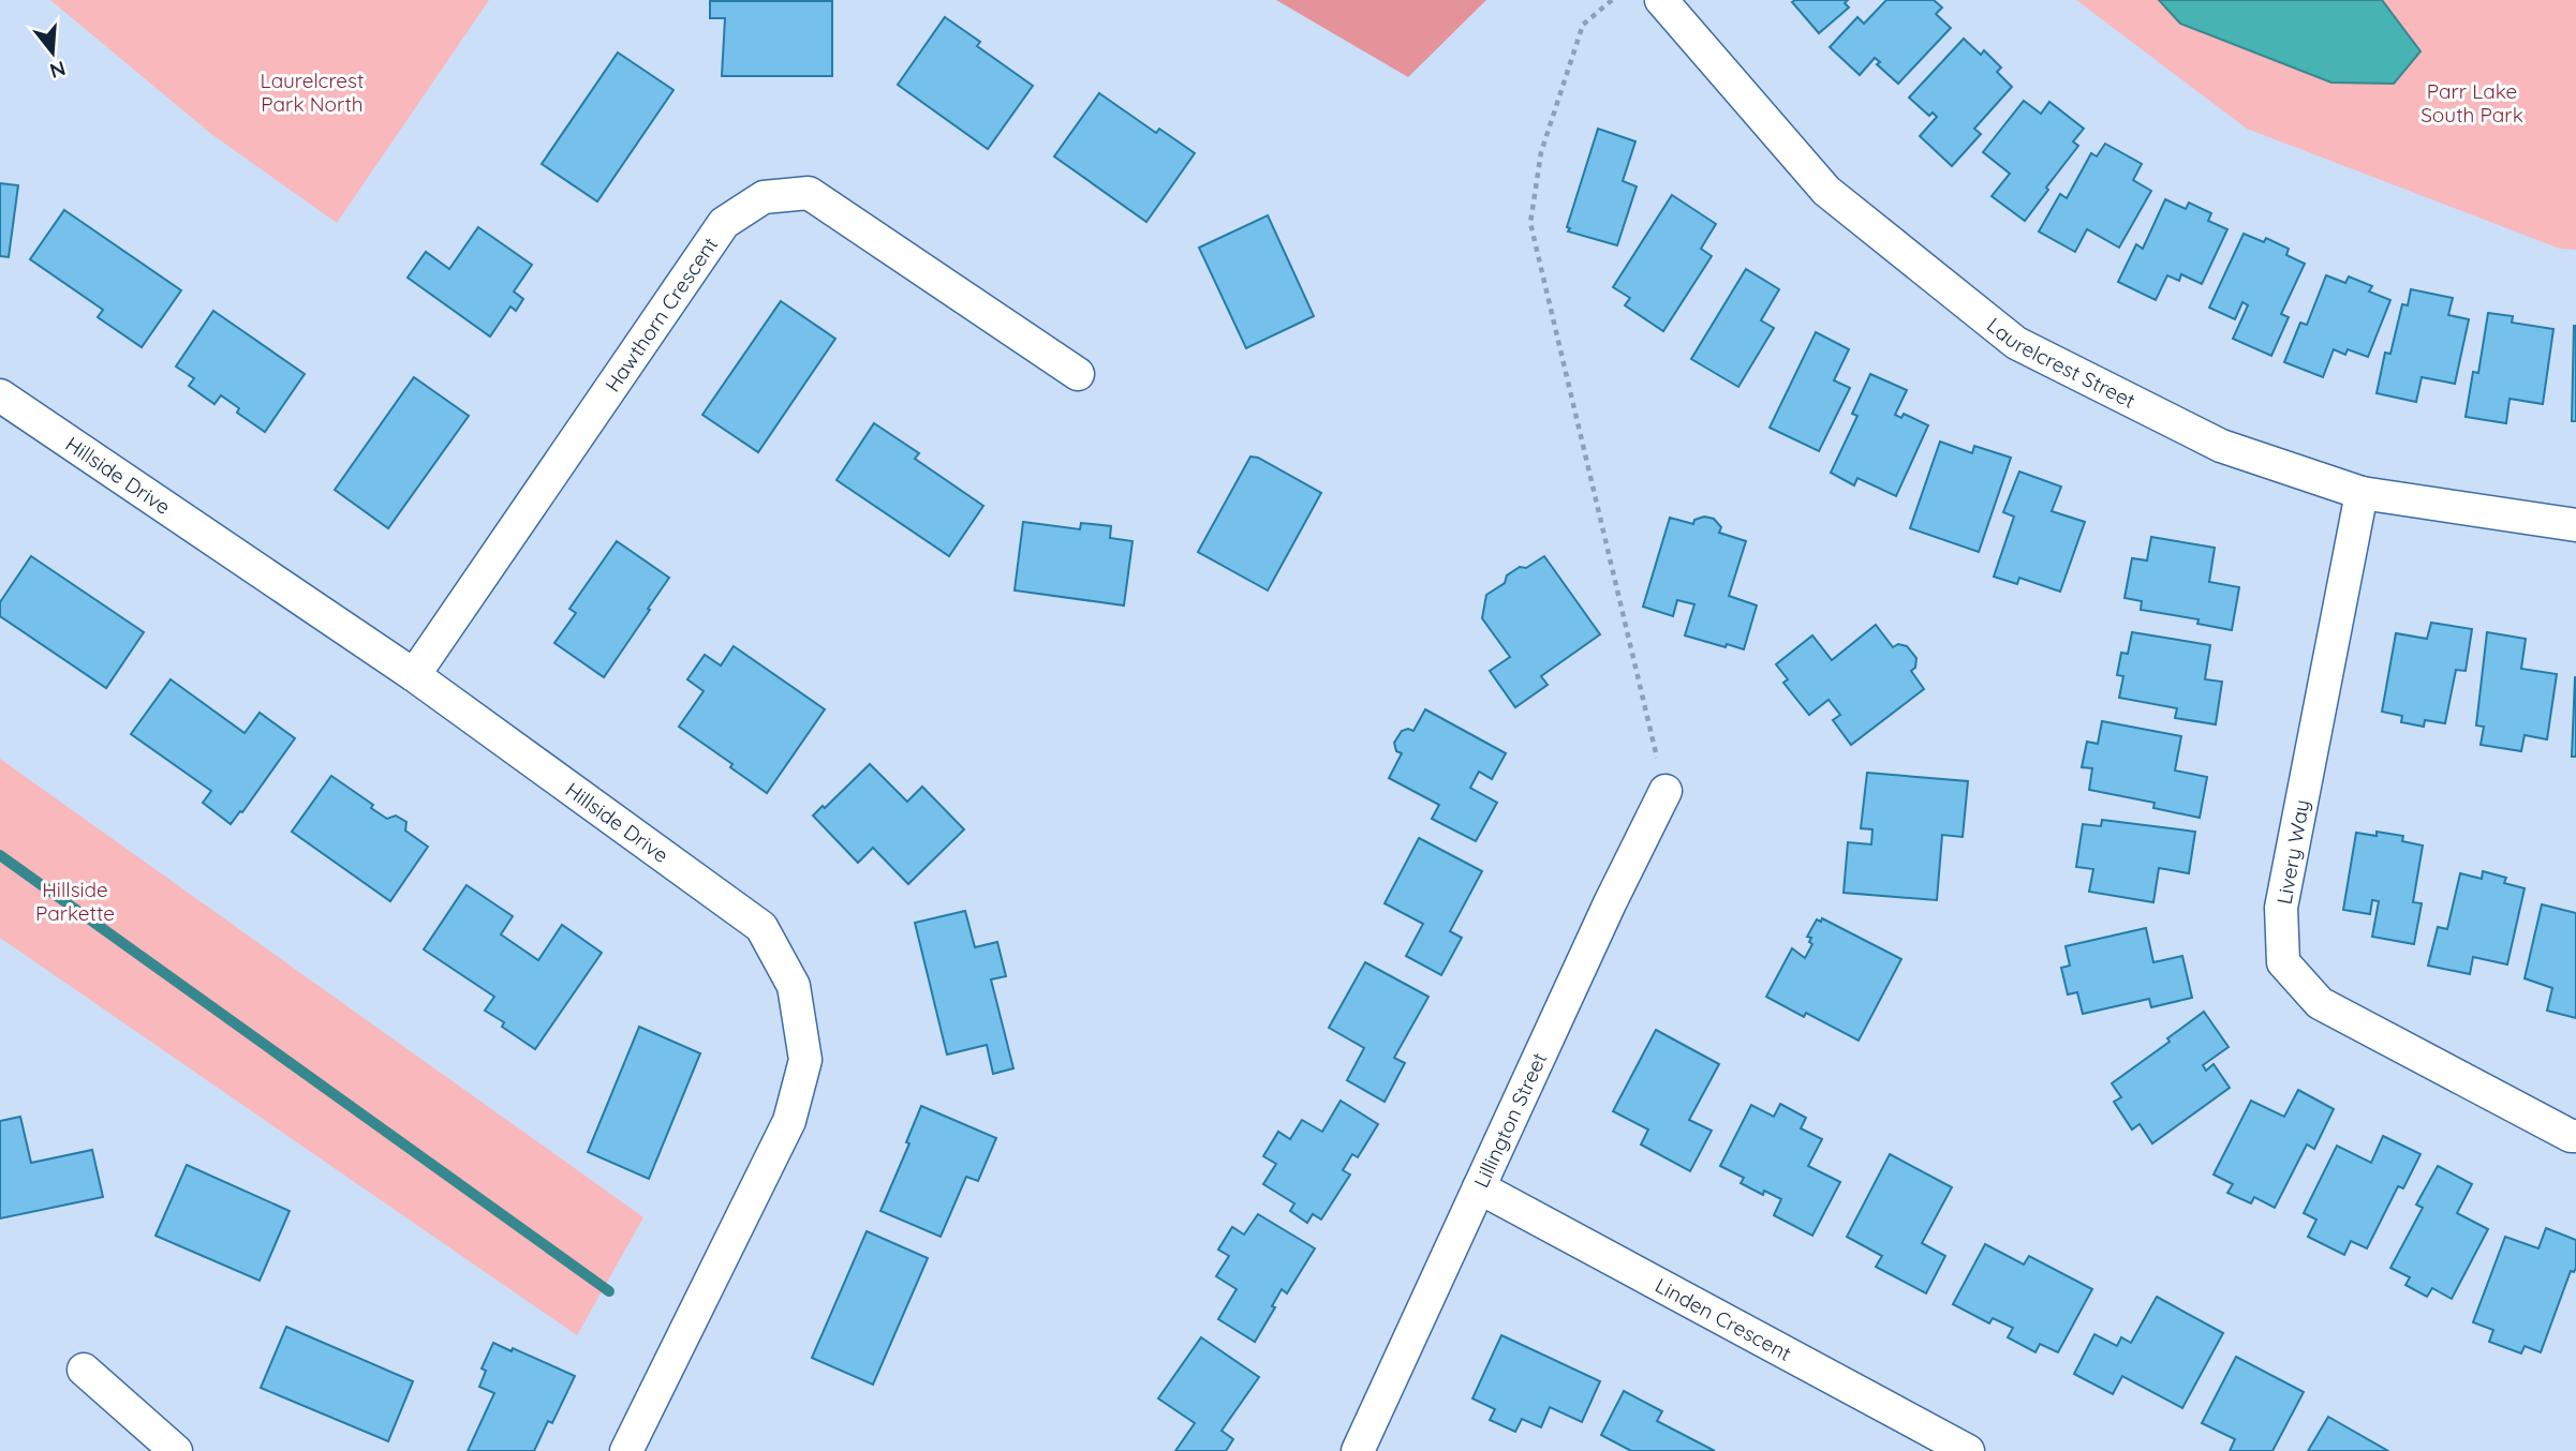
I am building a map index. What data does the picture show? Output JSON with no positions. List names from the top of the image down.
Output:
{
  "streets": {
    "street": [
      "Hawthorn Crescent",
      "Laurelcrest Street",
      "Hillside Drive",
      "Livery Way",
      "Lillington Street",
      "Linden Crescent"
    ]
  },
  "crossings": [
    ["Hawthorn Crescent", "Hillside Drive"],
    ["Laurelcrest Street", "Livery Way"],
    ["Lillington Street", "Linden Crescent"]
  ],
  "parks": ["Laurelcrest Park North", "Parr Lake South Park", "Hillside Parkette"],
  "north": "bottom"
}
